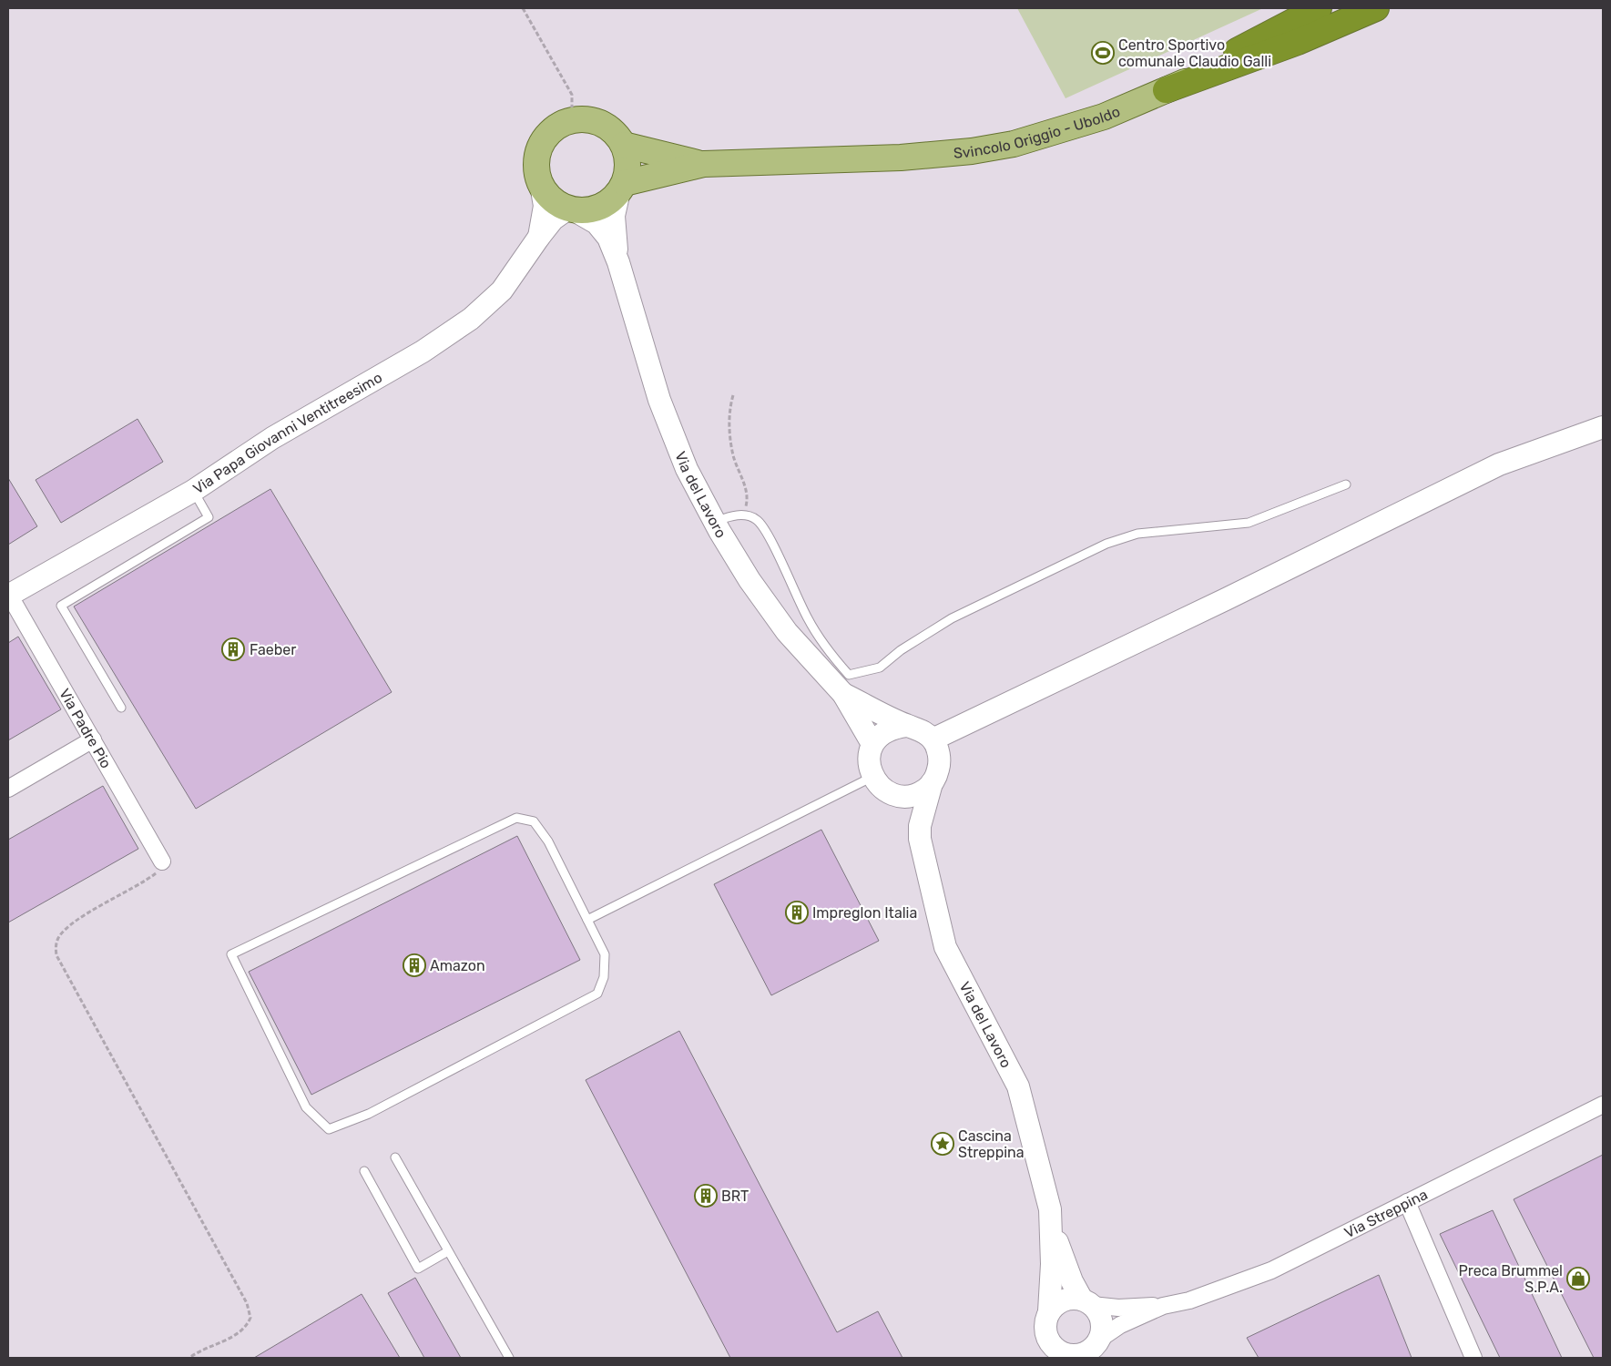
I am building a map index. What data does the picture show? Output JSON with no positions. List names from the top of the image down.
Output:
{
  "streets": {
    "main road": ["Svincolo Origgio - Uboldo"],
    "street": [
      "Via Papa Giovanni Ventitreesimo",
      "Via del Lavoro",
      "Via Padre Pio",
      "Via Streppina"
    ]
  },
  "crossings": [
    ["Svincolo Origgio - Uboldo", "Via Papa Giovanni Ventitreesimo"],
    ["Svincolo Origgio - Uboldo", "Via del Lavoro"],
    ["Via Papa Giovanni Ventitreesimo", "Via del Lavoro"],
    ["Via Papa Giovanni Ventitreesimo", "Via Padre Pio"],
    ["Via del Lavoro", "Via Streppina"]
  ],
  "places": {
    "sports": ["Centro Sportivo comunale Claudio Galli"],
    "building": [
      "Faeber",
      "Impreglon Italia",
      "Amazon",
      "BRT"
    ],
    "place": ["Cascina Streppina"],
    "shop": ["Preca Brummel S.P.A."]
  }
}
